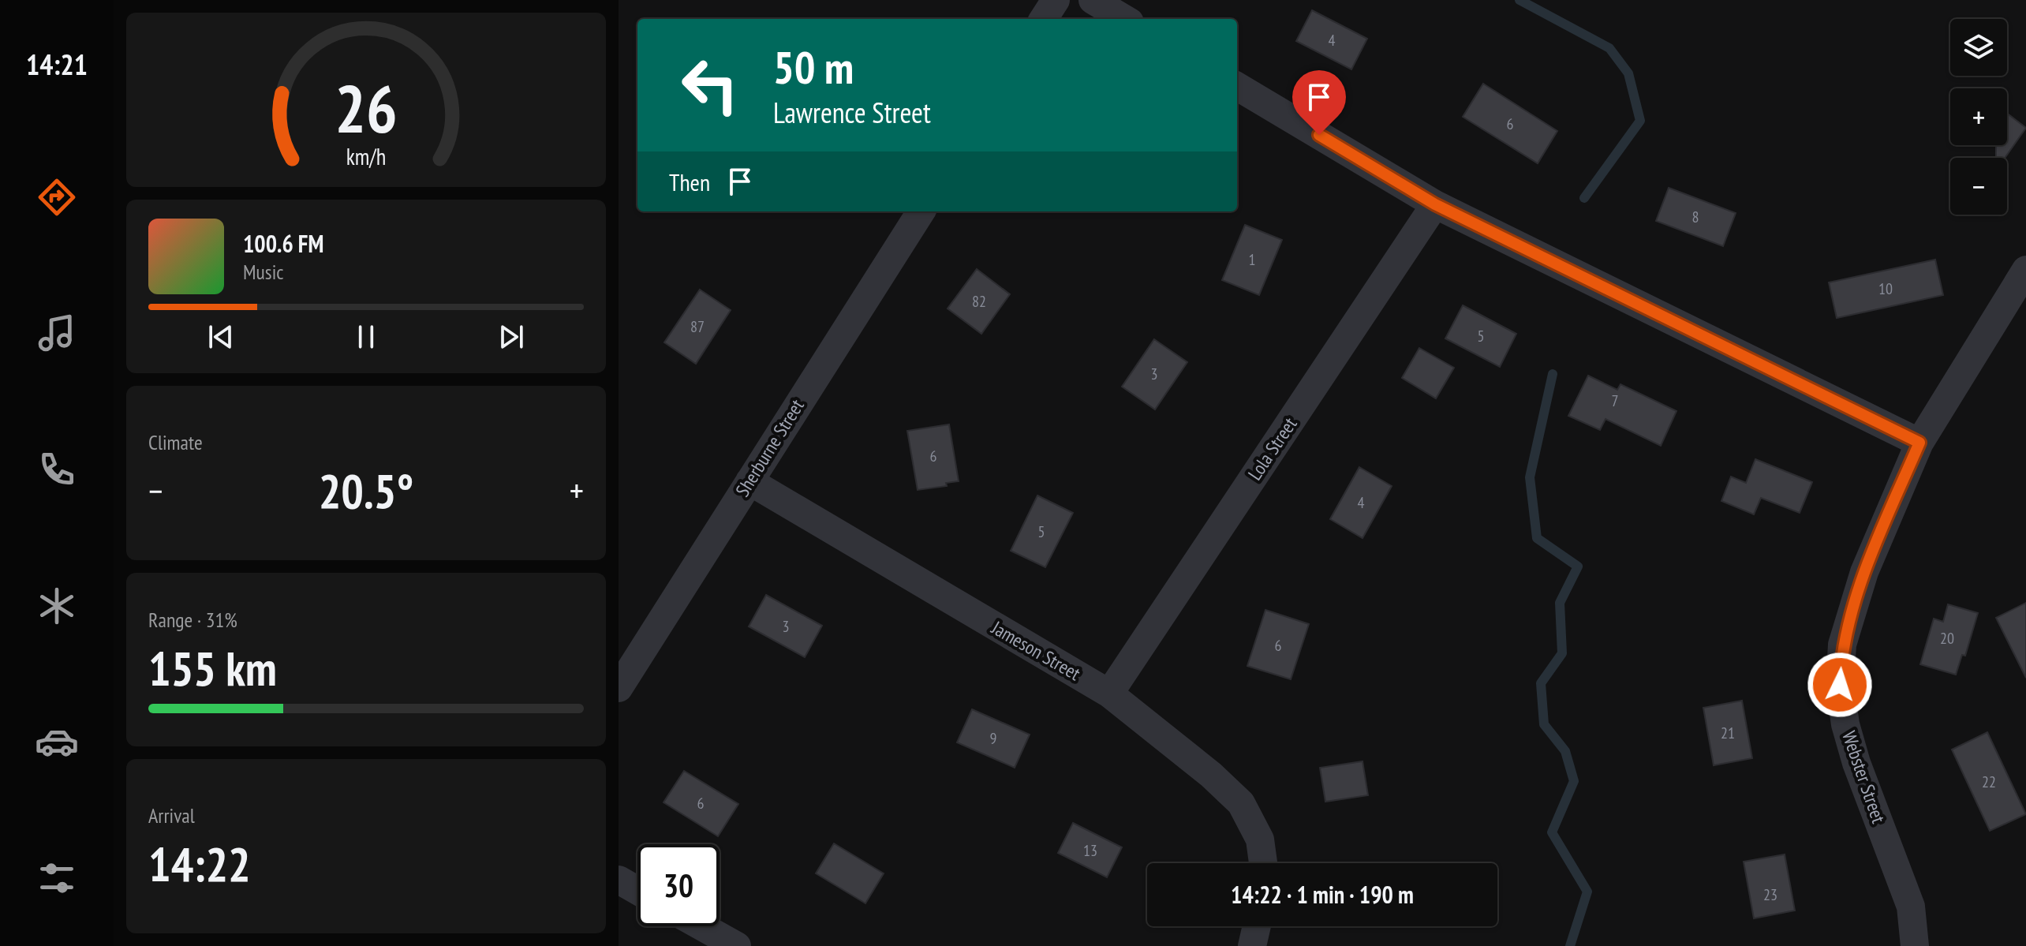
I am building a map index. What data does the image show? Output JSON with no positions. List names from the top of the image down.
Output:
{
  "streets": {
    "street": [
      "Sherburne Street",
      "Lola Street",
      "Jameson Street",
      "Webster Street"
    ]
  },
  "crossings": [
    ["Sherburne Street", "Jameson Street"],
    ["Lola Street", "Jameson Street"]
  ],
  "house_numbers": [
    "4",
    "6",
    "8",
    "1",
    "10",
    "82",
    "87",
    "5",
    "3",
    "7",
    "6",
    "4",
    "5",
    "3",
    "20",
    "6",
    "21",
    "9",
    "22",
    "6",
    "13",
    "23"
  ],
  "page": {
    "tabs": "14:21",
    "map_buttons": ["+", "−"],
    "turn": ["50 m", "Lawrence Street"],
    "then": "Then",
    "song": ["100.6 FM", "Music"],
    "tile": [
      "Climate",
      ["Range · 31%", "155 km"],
      ["Arrival", "14:22"]
    ],
    "heat": ["−", "20.5°", "+"],
    "limit": "30",
    "trip": "14:22 · 1 min · 190 m",
    "gauge": ["26", "km/h"]
  }
}
